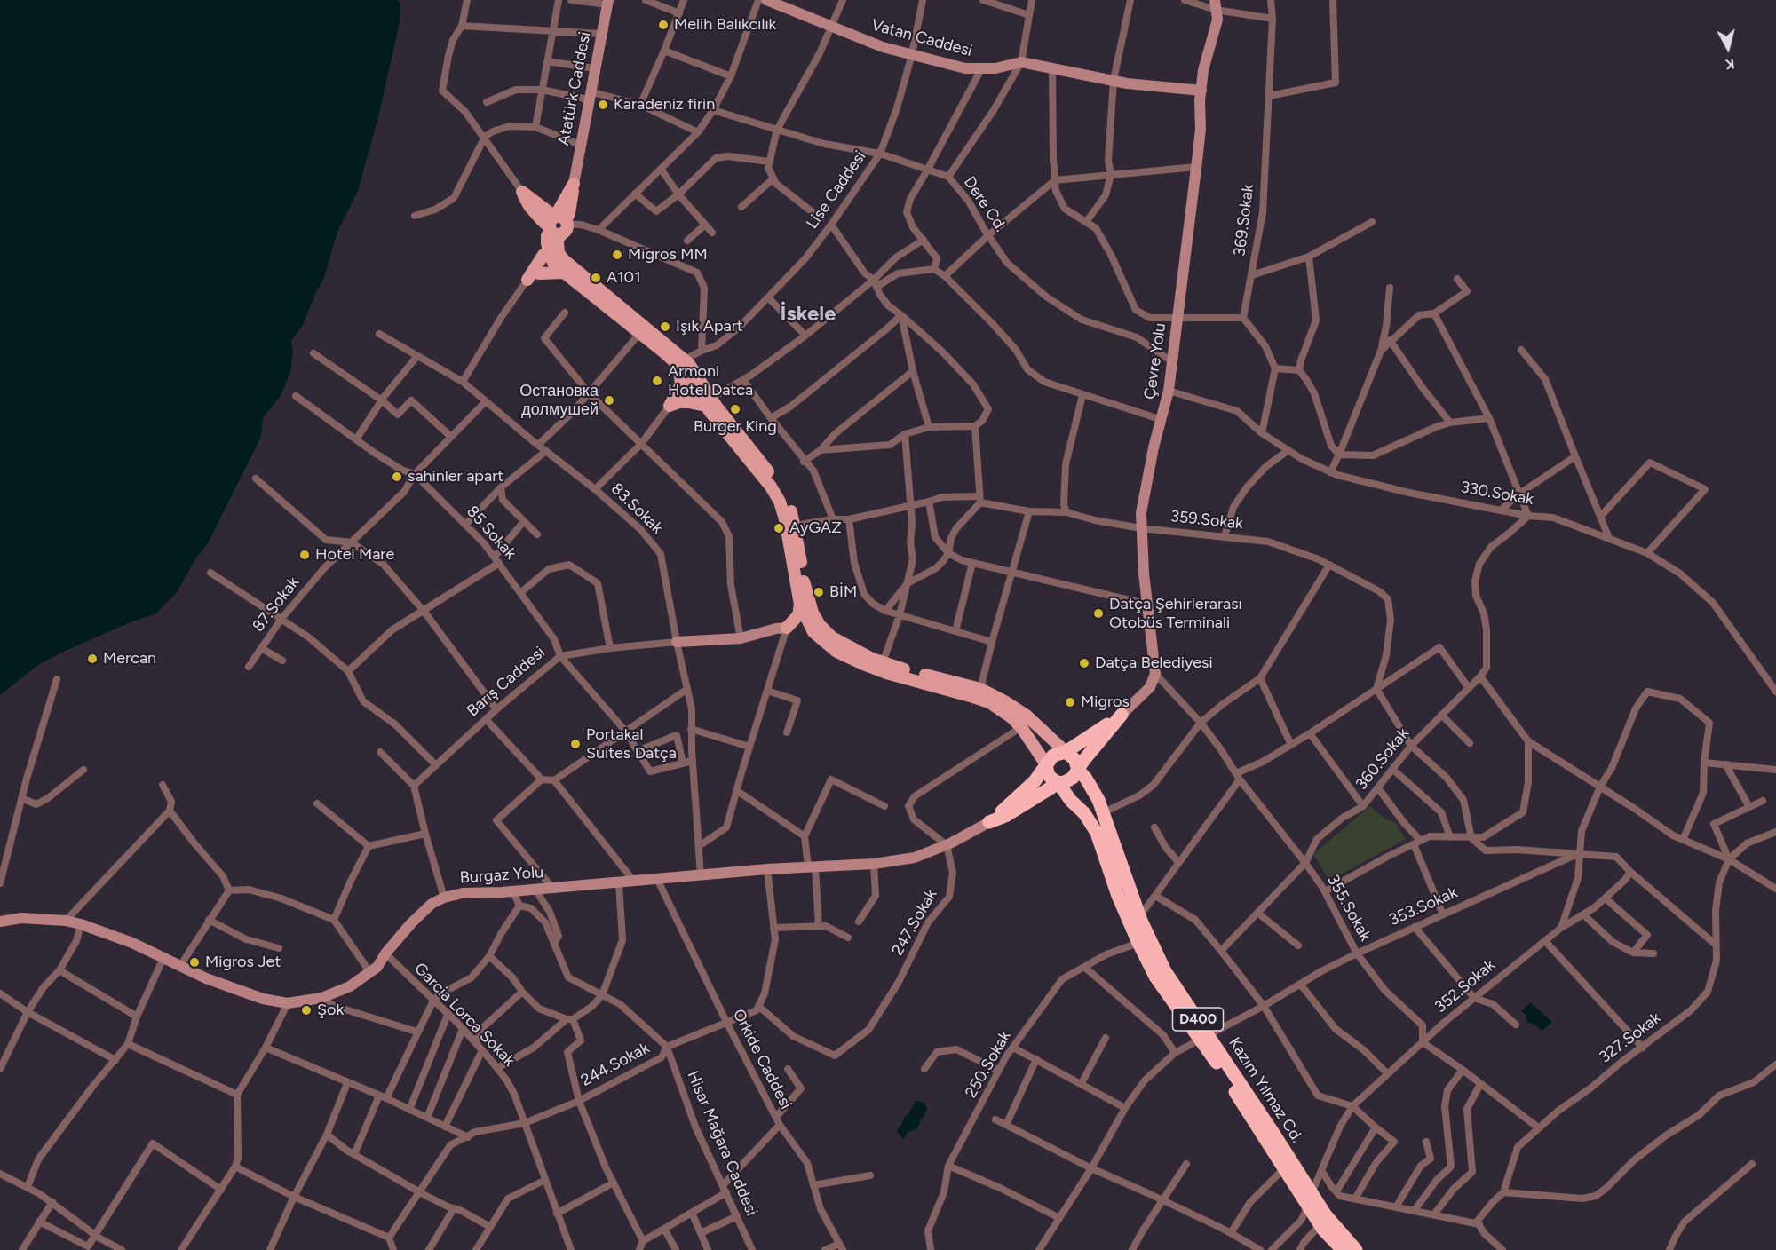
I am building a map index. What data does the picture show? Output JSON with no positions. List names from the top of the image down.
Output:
{
  "streets": {
    "highway": ["D400", "Kazım Yılmaz Cd."],
    "street": [
      "Vatan Caddesi",
      "Atatürk Caddesi",
      "Lise Caddesi",
      "Dere Cd.",
      "369.Sokak",
      "Çevre Yolu",
      "330.Sokak",
      "83.Sokak",
      "359.Sokak",
      "85.Sokak",
      "87.Sokak",
      "Barış Caddesi",
      "360.Sokak",
      "Burgaz Yolu",
      "353.Sokak",
      "355.Sokak",
      "247.Sokak",
      "352.Sokak",
      "Garcia Lorca Sokak",
      "327.Sokak",
      "Orkide Caddesi",
      "244.Sokak",
      "250.Sokak",
      "Hisar Mağara Caddesi"
    ]
  },
  "crossings": [
    ["Vatan Caddesi", "Lise Caddesi"],
    ["Vatan Caddesi", "Çevre Yolu"],
    ["Lise Caddesi", "Dere Cd."],
    ["Dere Cd.", "Çevre Yolu"],
    ["Çevre Yolu", "330.Sokak"],
    ["Çevre Yolu", "359.Sokak"],
    ["Çevre Yolu", "355.Sokak"],
    ["83.Sokak", "87.Sokak"],
    ["83.Sokak", "Barış Caddesi"],
    ["83.Sokak", "Burgaz Yolu"],
    ["85.Sokak", "87.Sokak"],
    ["85.Sokak", "Barış Caddesi"],
    ["360.Sokak", "355.Sokak"],
    ["Burgaz Yolu", "247.Sokak"],
    ["Burgaz Yolu", "Garcia Lorca Sokak"],
    ["Burgaz Yolu", "Orkide Caddesi"],
    ["Burgaz Yolu", "Hisar Mağara Caddesi"],
    ["353.Sokak", "355.Sokak"],
    ["353.Sokak", "Kazım Yılmaz Cd."],
    ["355.Sokak", "352.Sokak"],
    ["247.Sokak", "244.Sokak"],
    ["352.Sokak", "Kazım Yılmaz Cd."],
    ["Garcia Lorca Sokak", "244.Sokak"],
    ["D400", "Kazım Yılmaz Cd."],
    ["Orkide Caddesi", "244.Sokak"],
    ["244.Sokak", "Hisar Mağara Caddesi"],
    ["250.Sokak", "Kazım Yılmaz Cd."]
  ],
  "districts": ["İskele"],
  "places": [
    "Melih Balıkcılık",
    "Karadeniz firin",
    "Migros MM",
    "A101",
    "Işık Apart",
    "Armoni Hotel Datca",
    "Остановка долмушей",
    "Burger King",
    "sahinler apart",
    "AyGAZ",
    "Hotel Mare",
    "BİM",
    "Datça Şehirlerarası Otobüs Terminali",
    "Mercan",
    "Datça Belediyesi",
    "Migros",
    "Portakal Suites Datça",
    "Migros Jet",
    "Şok"
  ],
  "north": "bottom"
}
